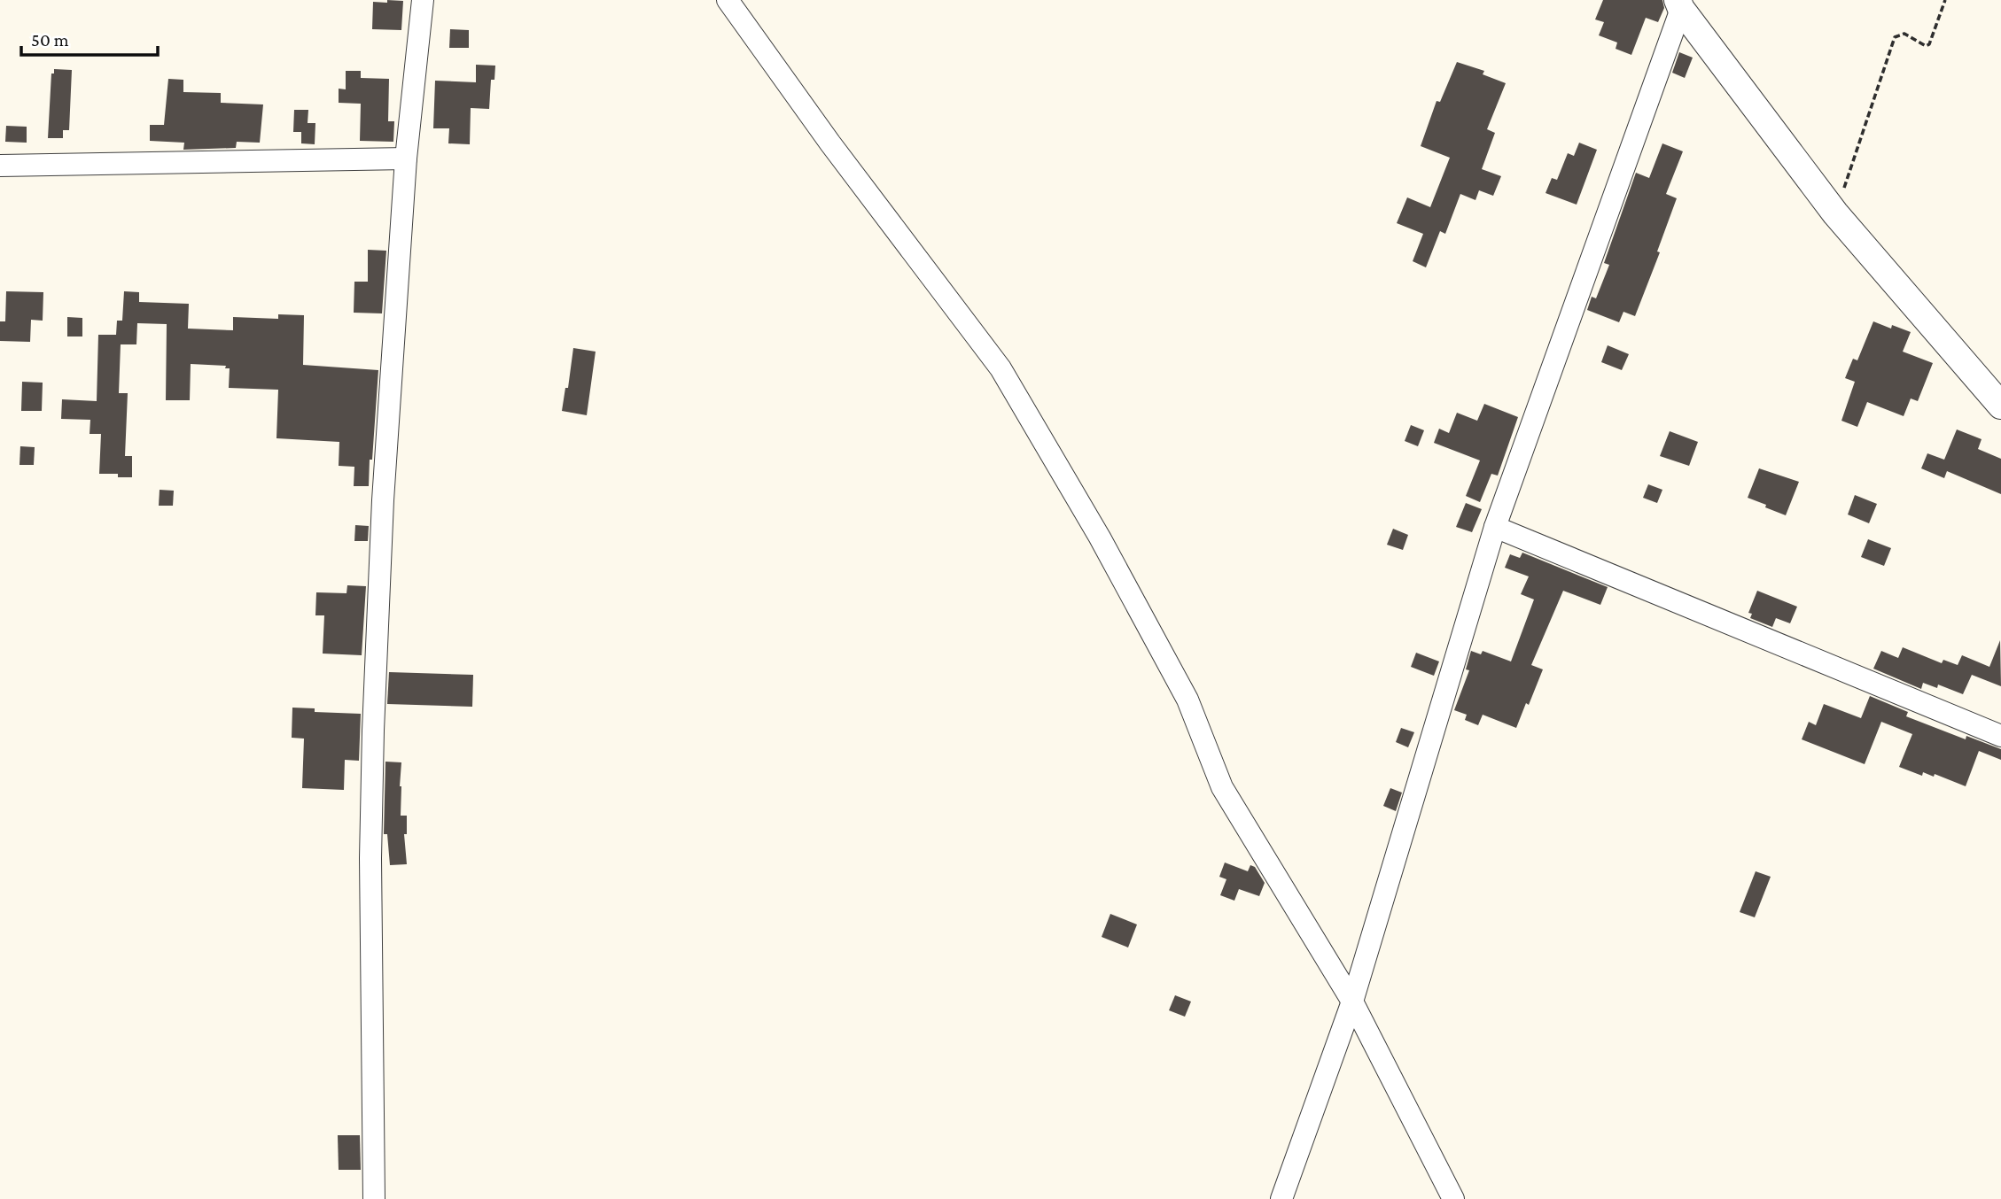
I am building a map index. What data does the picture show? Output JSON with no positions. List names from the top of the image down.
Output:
{
  "scale_bar": "50 m"
}
